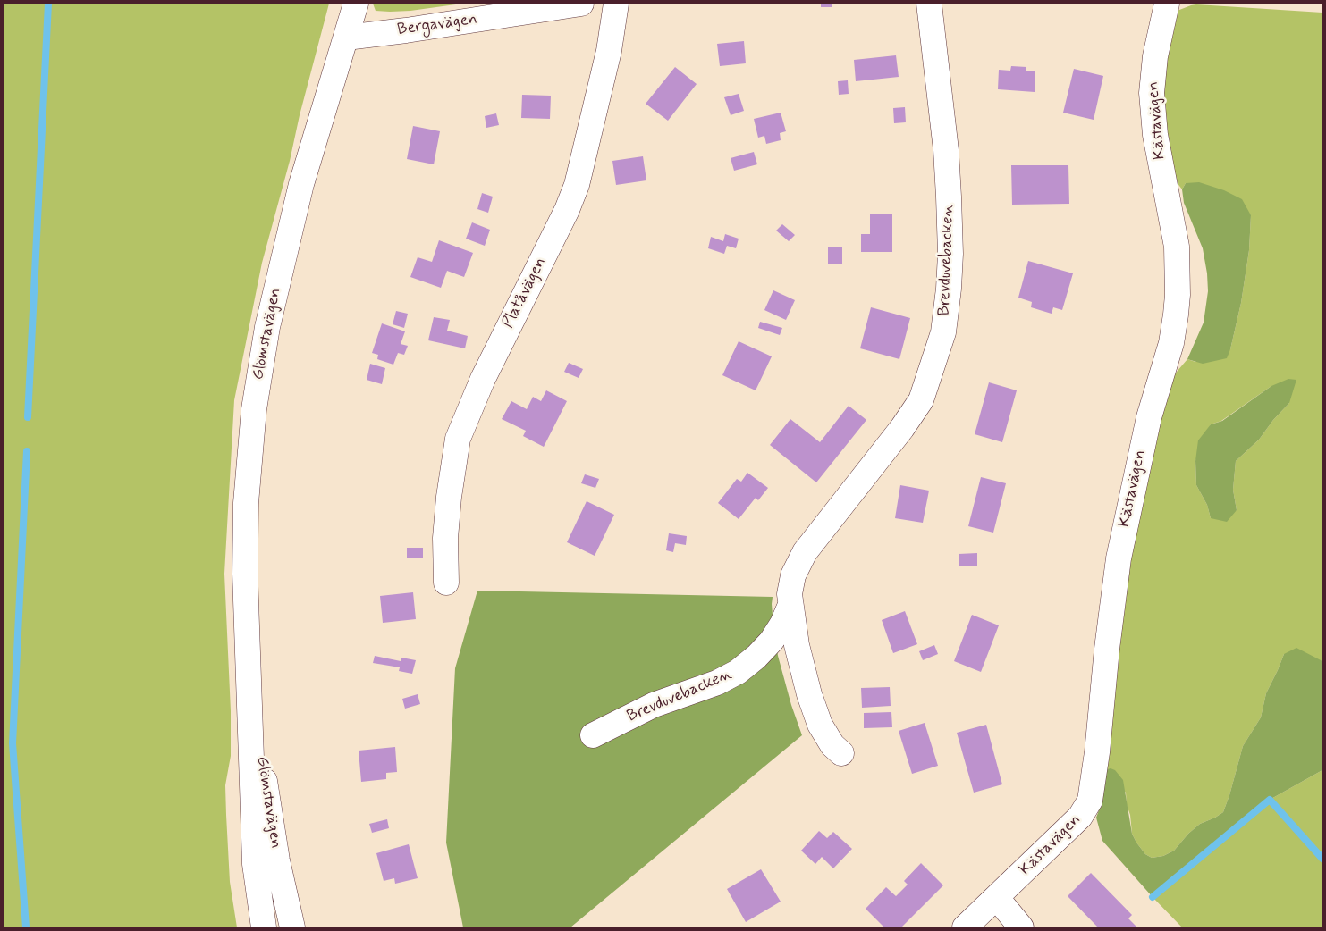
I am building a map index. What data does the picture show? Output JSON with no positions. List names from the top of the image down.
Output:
{
  "streets": {
    "street": [
      "Bergavägen",
      "Kästavägen",
      "Brevduvebacken",
      "Platåvägen",
      "Glömstavägen"
    ]
  },
  "crossings": [
    ["Bergavägen", "Glömstavägen"]
  ]
}
